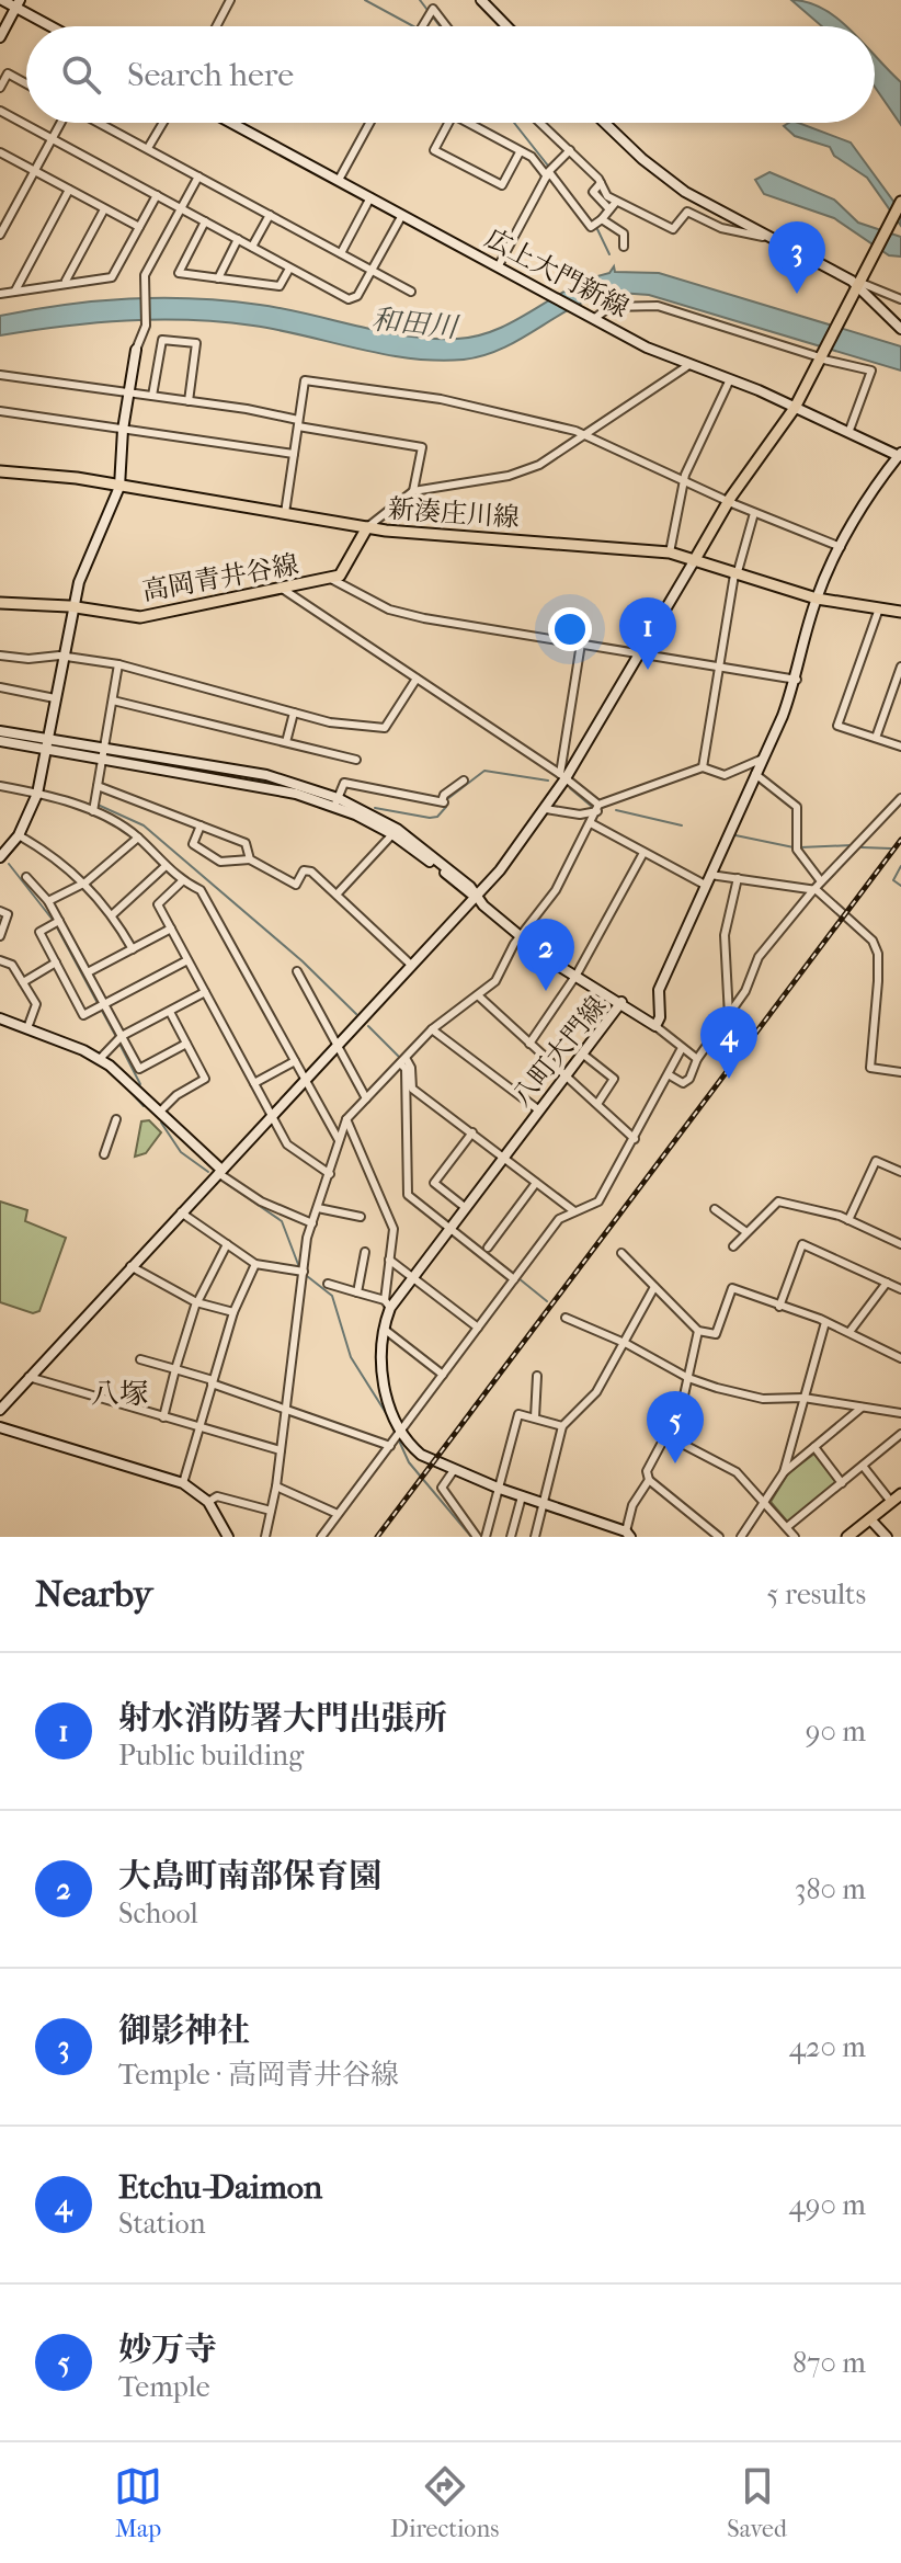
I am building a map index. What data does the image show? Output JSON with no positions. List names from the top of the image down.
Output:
{
  "streets": {
    "main road": ["新湊庄川線", "高岡青井谷線"],
    "street": ["広上大門新線", "八町大門線"]
  },
  "crossings": [
    ["新湊庄川線", "高岡青井谷線"]
  ],
  "districts": ["八塚"],
  "water": ["和田川"],
  "page": {
    "search": "Search here",
    "pins": [
      "3",
      "1",
      "2",
      "4",
      "5"
    ],
    "heading": ["Nearby", "5 results"],
    "list": [
      {
        "mark": "1",
        "name": "射水消防署大門出張所",
        "note": "Public building",
        "value": "90 m"
      },
      {
        "mark": "2",
        "name": "大島町南部保育園",
        "note": "School",
        "value": "380 m"
      },
      {
        "mark": "3",
        "name": "御影神社",
        "note": "Temple · 高岡青井谷線",
        "value": "420 m"
      },
      {
        "mark": "4",
        "name": "Etchu-Daimon",
        "note": "Station",
        "value": "490 m"
      },
      {
        "mark": "5",
        "name": "妙万寺",
        "note": "Temple",
        "value": "870 m"
      }
    ],
    "nav": ["Map", "Directions", "Saved"]
  }
}
